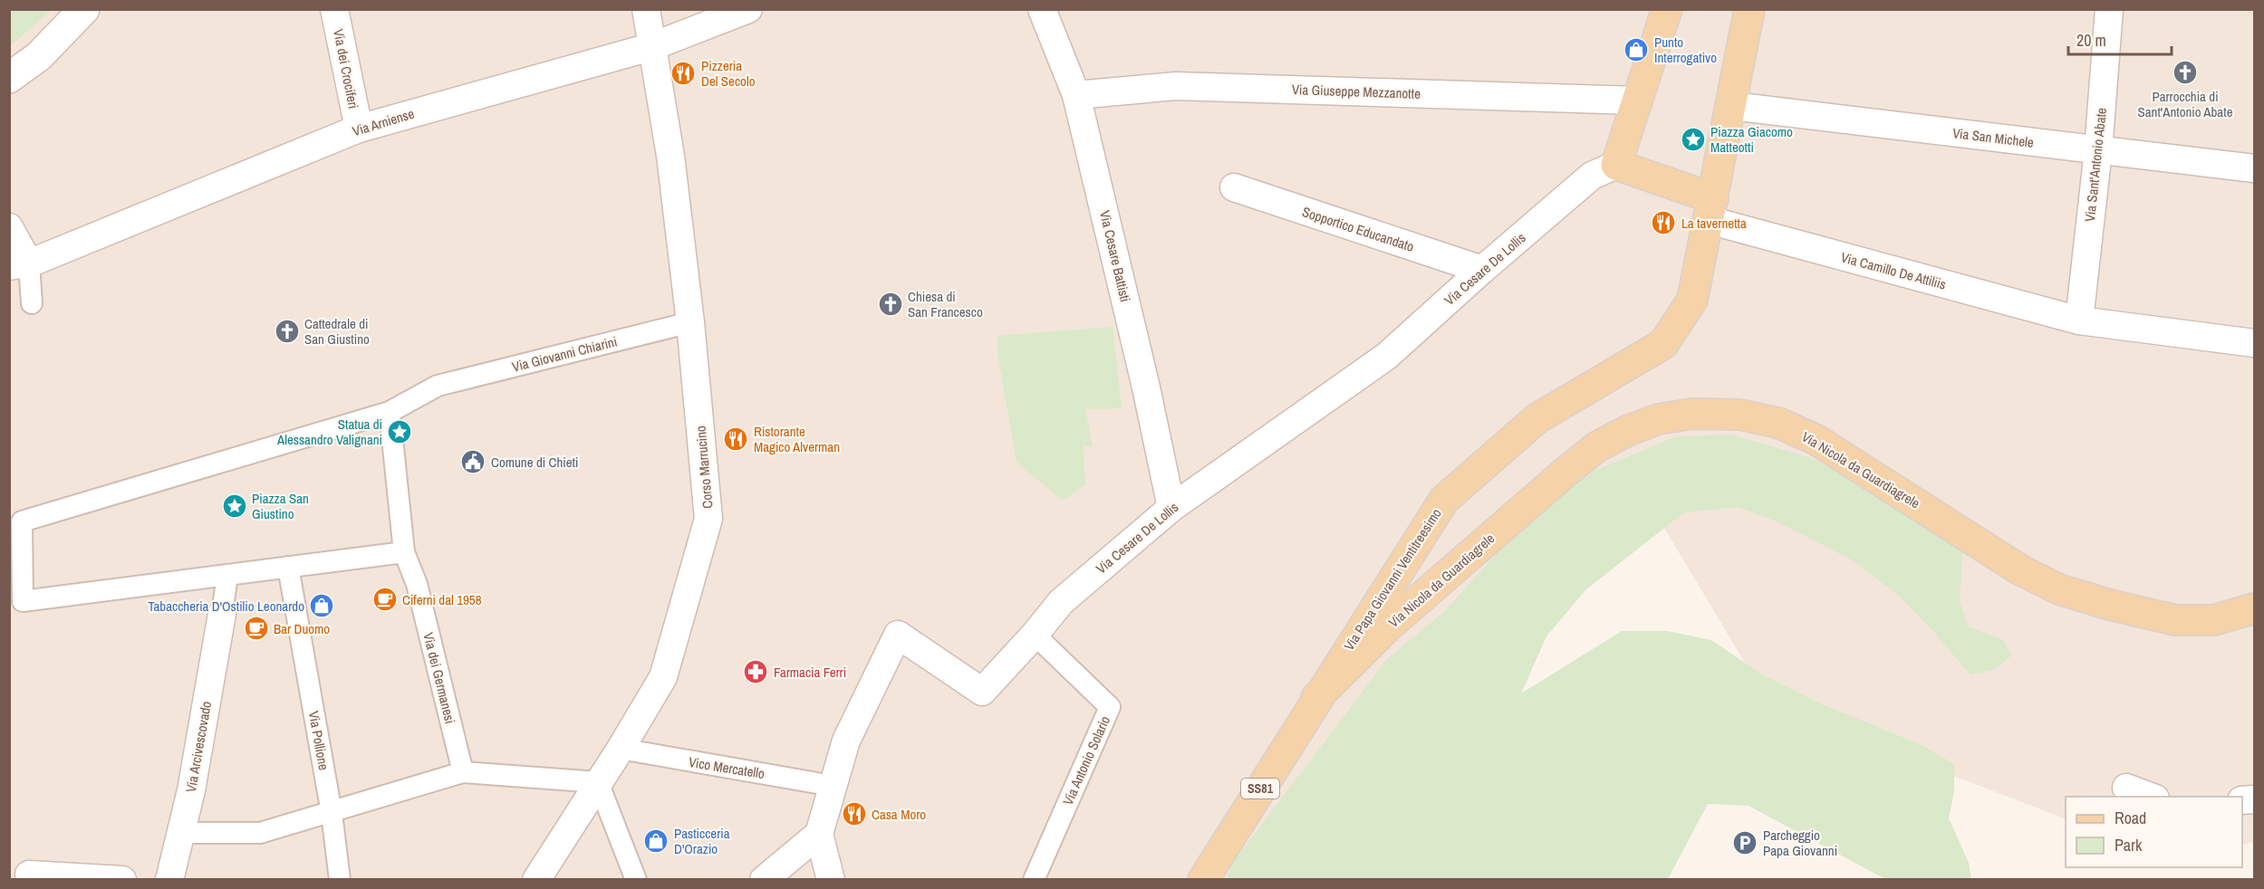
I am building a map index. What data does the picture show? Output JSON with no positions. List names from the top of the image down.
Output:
{
  "streets": {
    "main road": ["Via Nicola da Guardiagrele", "Via Papa Giovanni Ventitreesimo", "SS81"],
    "street": [
      "Via dei Crociferi",
      "Via Giuseppe Mezzanotte",
      "Via Arniense",
      "Via San Michele",
      "Via Sant'Antonio Abate",
      "Sopportico Educandato",
      "Via Cesare Battisti",
      "Via Cesare De Lollis",
      "Via Camillo De Attiliis",
      "Via Giovanni Chiarini",
      "Corso Marrucino",
      "Via dei Germanesi",
      "Via Pollione",
      "Via Arcivescovado",
      "Via Antonio Solario",
      "Vico Mercatello"
    ]
  },
  "crossings": [
    ["Via dei Crociferi", "Via Arniense"],
    ["Via Giuseppe Mezzanotte", "Via Cesare Battisti"],
    ["Via Arniense", "Corso Marrucino"],
    ["Via San Michele", "Via Sant'Antonio Abate"],
    ["Via San Michele", "Via Papa Giovanni Ventitreesimo"],
    ["Via Sant'Antonio Abate", "Via Camillo De Attiliis"],
    ["Sopportico Educandato", "Via Cesare De Lollis"],
    ["Via Cesare Battisti", "Via Cesare De Lollis"],
    ["Via Cesare De Lollis", "Via Antonio Solario"],
    ["Via Cesare De Lollis", "Vico Mercatello"],
    ["Via Camillo De Attiliis", "Via Papa Giovanni Ventitreesimo"],
    ["Via Giovanni Chiarini", "Corso Marrucino"],
    ["Corso Marrucino", "Vico Mercatello"],
    ["Via Nicola da Guardiagrele", "Via Papa Giovanni Ventitreesimo"]
  ],
  "places": {
    "shop": ["Punto Interrogativo", "Tabaccheria D'Ostilio Leonardo", "Pasticceria D'Orazio"],
    "church": ["Parrocchia di Sant'Antonio Abate", "Chiesa di San Francesco", "Cattedrale di San Giustino"],
    "restaurant": [
      "Pizzeria Del Secolo",
      "La tavernetta",
      "Ristorante Magico Alverman",
      "Casa Moro"
    ],
    "place": ["Piazza Giacomo Matteotti", "Statua di Alessandro Valignani", "Piazza San Giustino"],
    "public building": ["Comune di Chieti"],
    "cafe": ["Ciferni dal 1958", "Bar Duomo"],
    "pharmacy": ["Farmacia Ferri"],
    "parking": ["Parcheggio Papa Giovanni"]
  },
  "legend": ["Road", "Park"],
  "scale_bar": "20 m"
}
